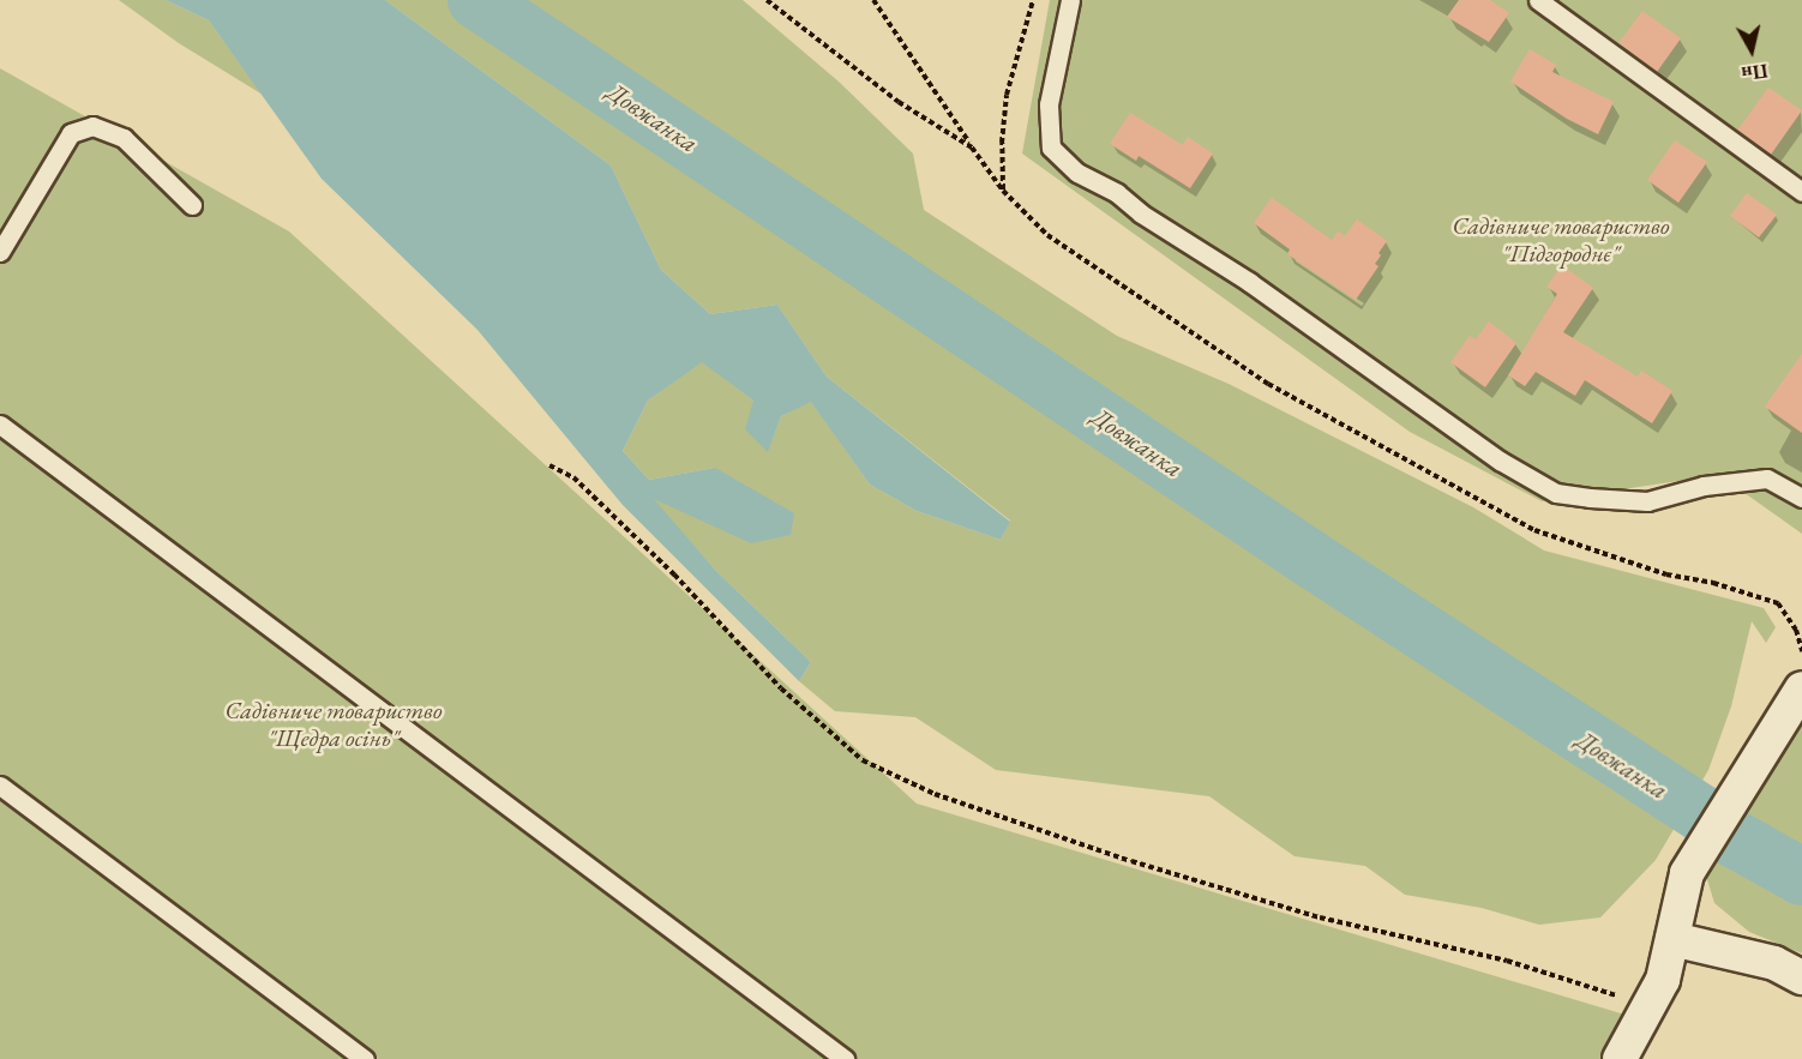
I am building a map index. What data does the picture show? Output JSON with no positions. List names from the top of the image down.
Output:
{
  "water": ["Довжанка"],
  "parks": ["Садівниче товариство \"Підгороднє\"", "Садівниче товариство \"Щедра осінь\""],
  "north": "bottom"
}
